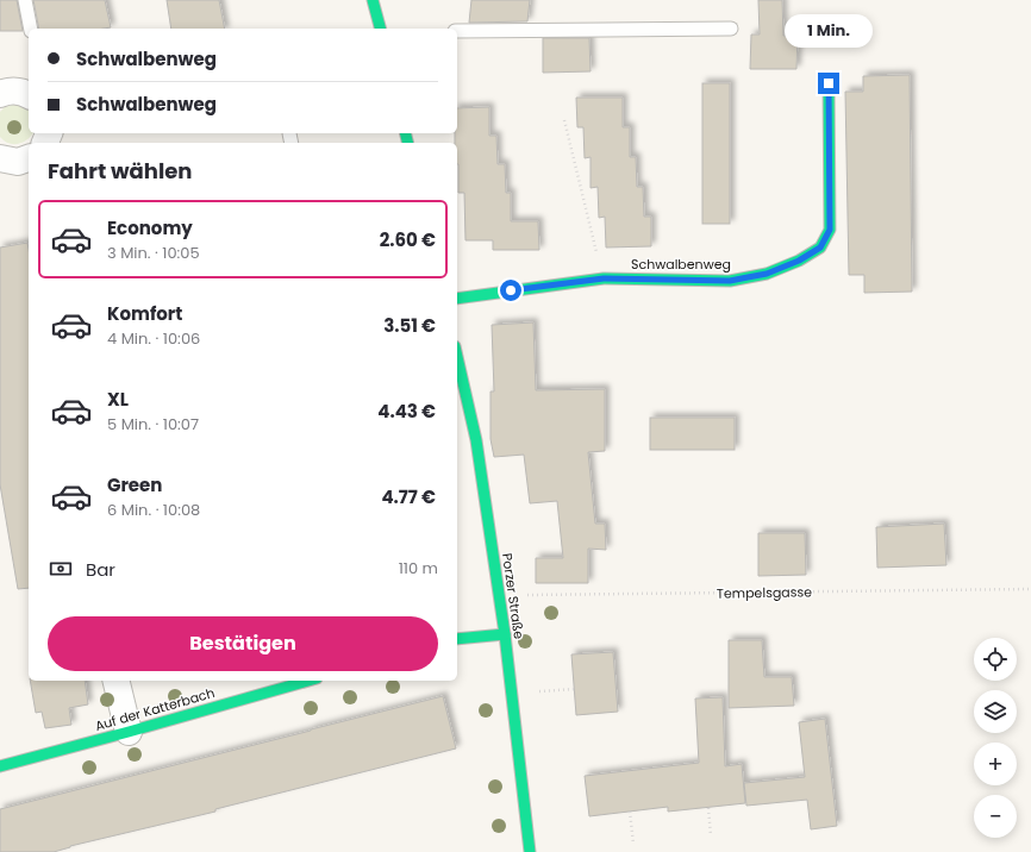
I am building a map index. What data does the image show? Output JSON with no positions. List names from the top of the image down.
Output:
{
  "streets": {
    "street": ["Schwalbenweg", "Porzer Straße", "Auf der Katterbach"],
    "path": ["Tempelsgasse"]
  },
  "crossings": [
    ["Tempelsgasse", "Porzer Straße"]
  ],
  "page": {
    "bubble": "1 Min.",
    "banner": ["Schwalbenweg", "Schwalbenweg"],
    "heading": "Fahrt wählen",
    "list": [
      {
        "name": "Economy",
        "note": "3 Min. · 10:05",
        "value": "2.60 €"
      },
      {
        "name": "Komfort",
        "note": "4 Min. · 10:06",
        "value": "3.51 €"
      },
      {
        "name": "XL",
        "note": "5 Min. · 10:07",
        "value": "4.43 €"
      },
      {
        "name": "Green",
        "note": "6 Min. · 10:08",
        "value": "4.77 €"
      }
    ],
    "pay": ["Bar", "110 m"],
    "buttons": "Bestätigen",
    "map_buttons": ["+", "−"]
  }
}
